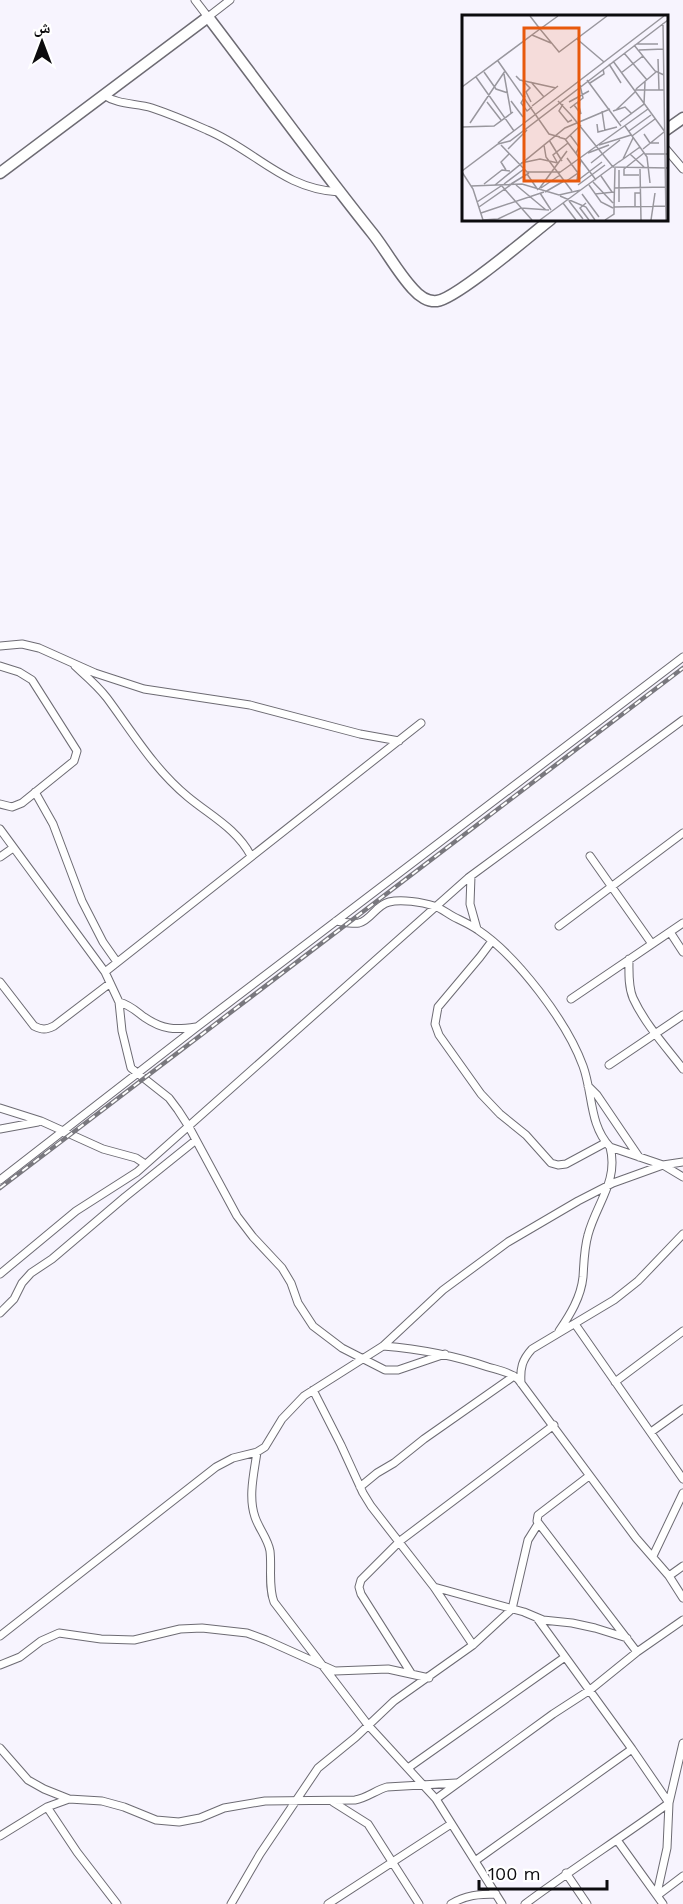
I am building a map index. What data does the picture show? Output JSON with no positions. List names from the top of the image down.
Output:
{
  "scale_bar": "100 m",
  "north": "top"
}
